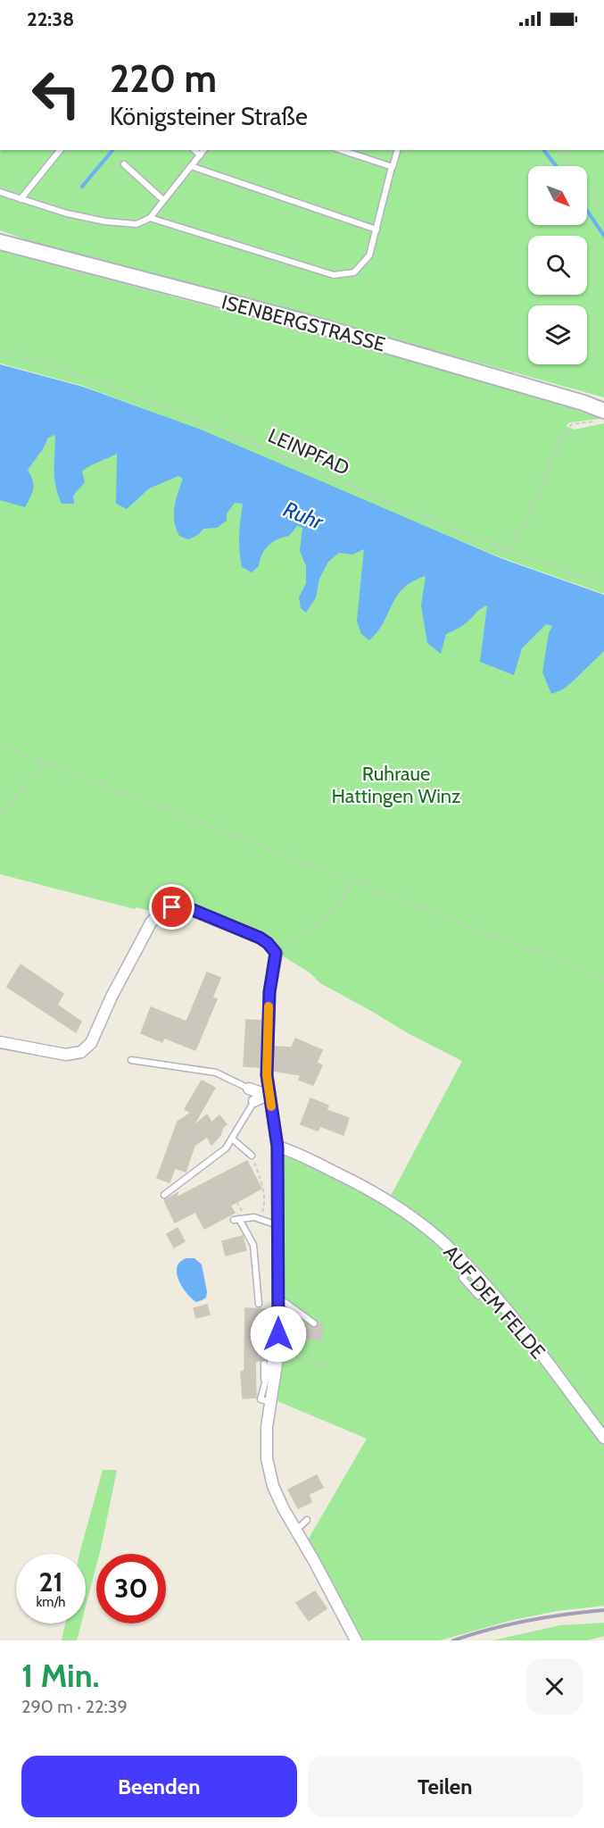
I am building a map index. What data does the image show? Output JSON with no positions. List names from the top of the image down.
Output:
{
  "streets": {
    "main road": ["ISENBERGSTRASSE"],
    "street": ["AUF DEM FELDE"],
    "path": ["LEINPFAD"]
  },
  "water": ["Ruhr"],
  "parks": ["Ruhraue Hattingen Winz"],
  "north": "bottom right",
  "page": {
    "status": "22:38",
    "turn": ["220 m", "Königsteiner Straße"],
    "speed": "21 km/h",
    "limit": "30",
    "heading": ["1 Min.", "290 m · 22:39"],
    "buttons": ["Beenden", "Teilen"]
  }
}
